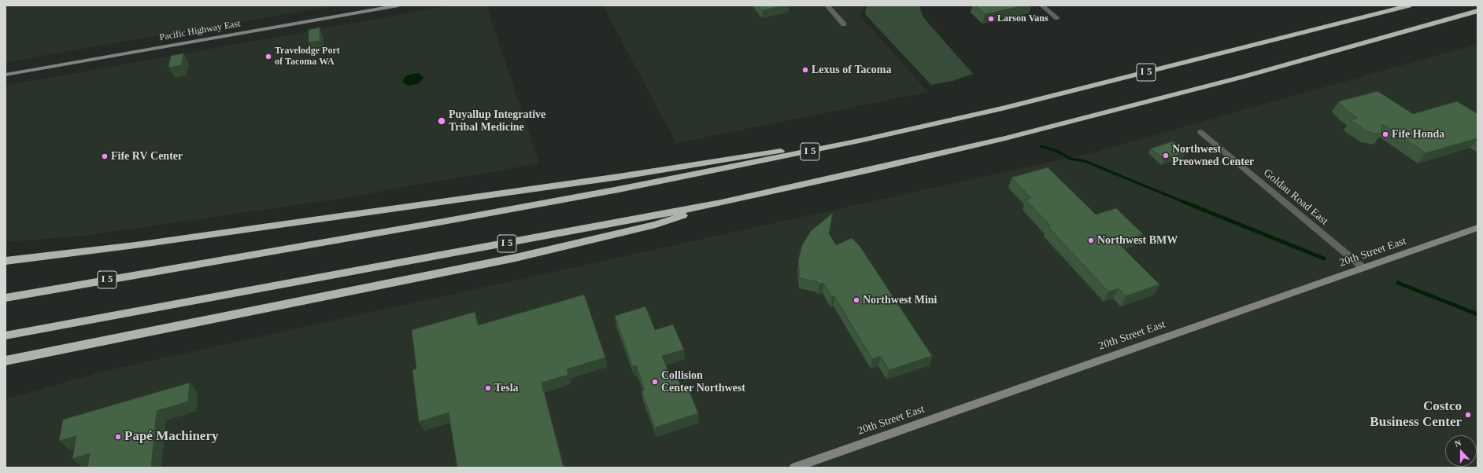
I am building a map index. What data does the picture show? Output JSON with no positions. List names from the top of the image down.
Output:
{
  "streets": {
    "highway": ["I 5"],
    "main road": ["Pacific Highway East", "20th Street East"],
    "street": ["Goldau Road East"]
  },
  "crossings": [
    ["Goldau Road East", "20th Street East"]
  ],
  "places": [
    "Larson Vans",
    "Travelodge Port of Tacoma WA",
    "Lexus of Tacoma",
    "Puyallup Integrative Tribal Medicine",
    "Fife Honda",
    "Northwest Preowned Center",
    "Fife RV Center",
    "Northwest BMW",
    "Northwest Mini",
    "Collision Center Northwest",
    "Tesla",
    "Costco Business Center",
    "Papé Machinery"
  ],
  "north": "top"
}
